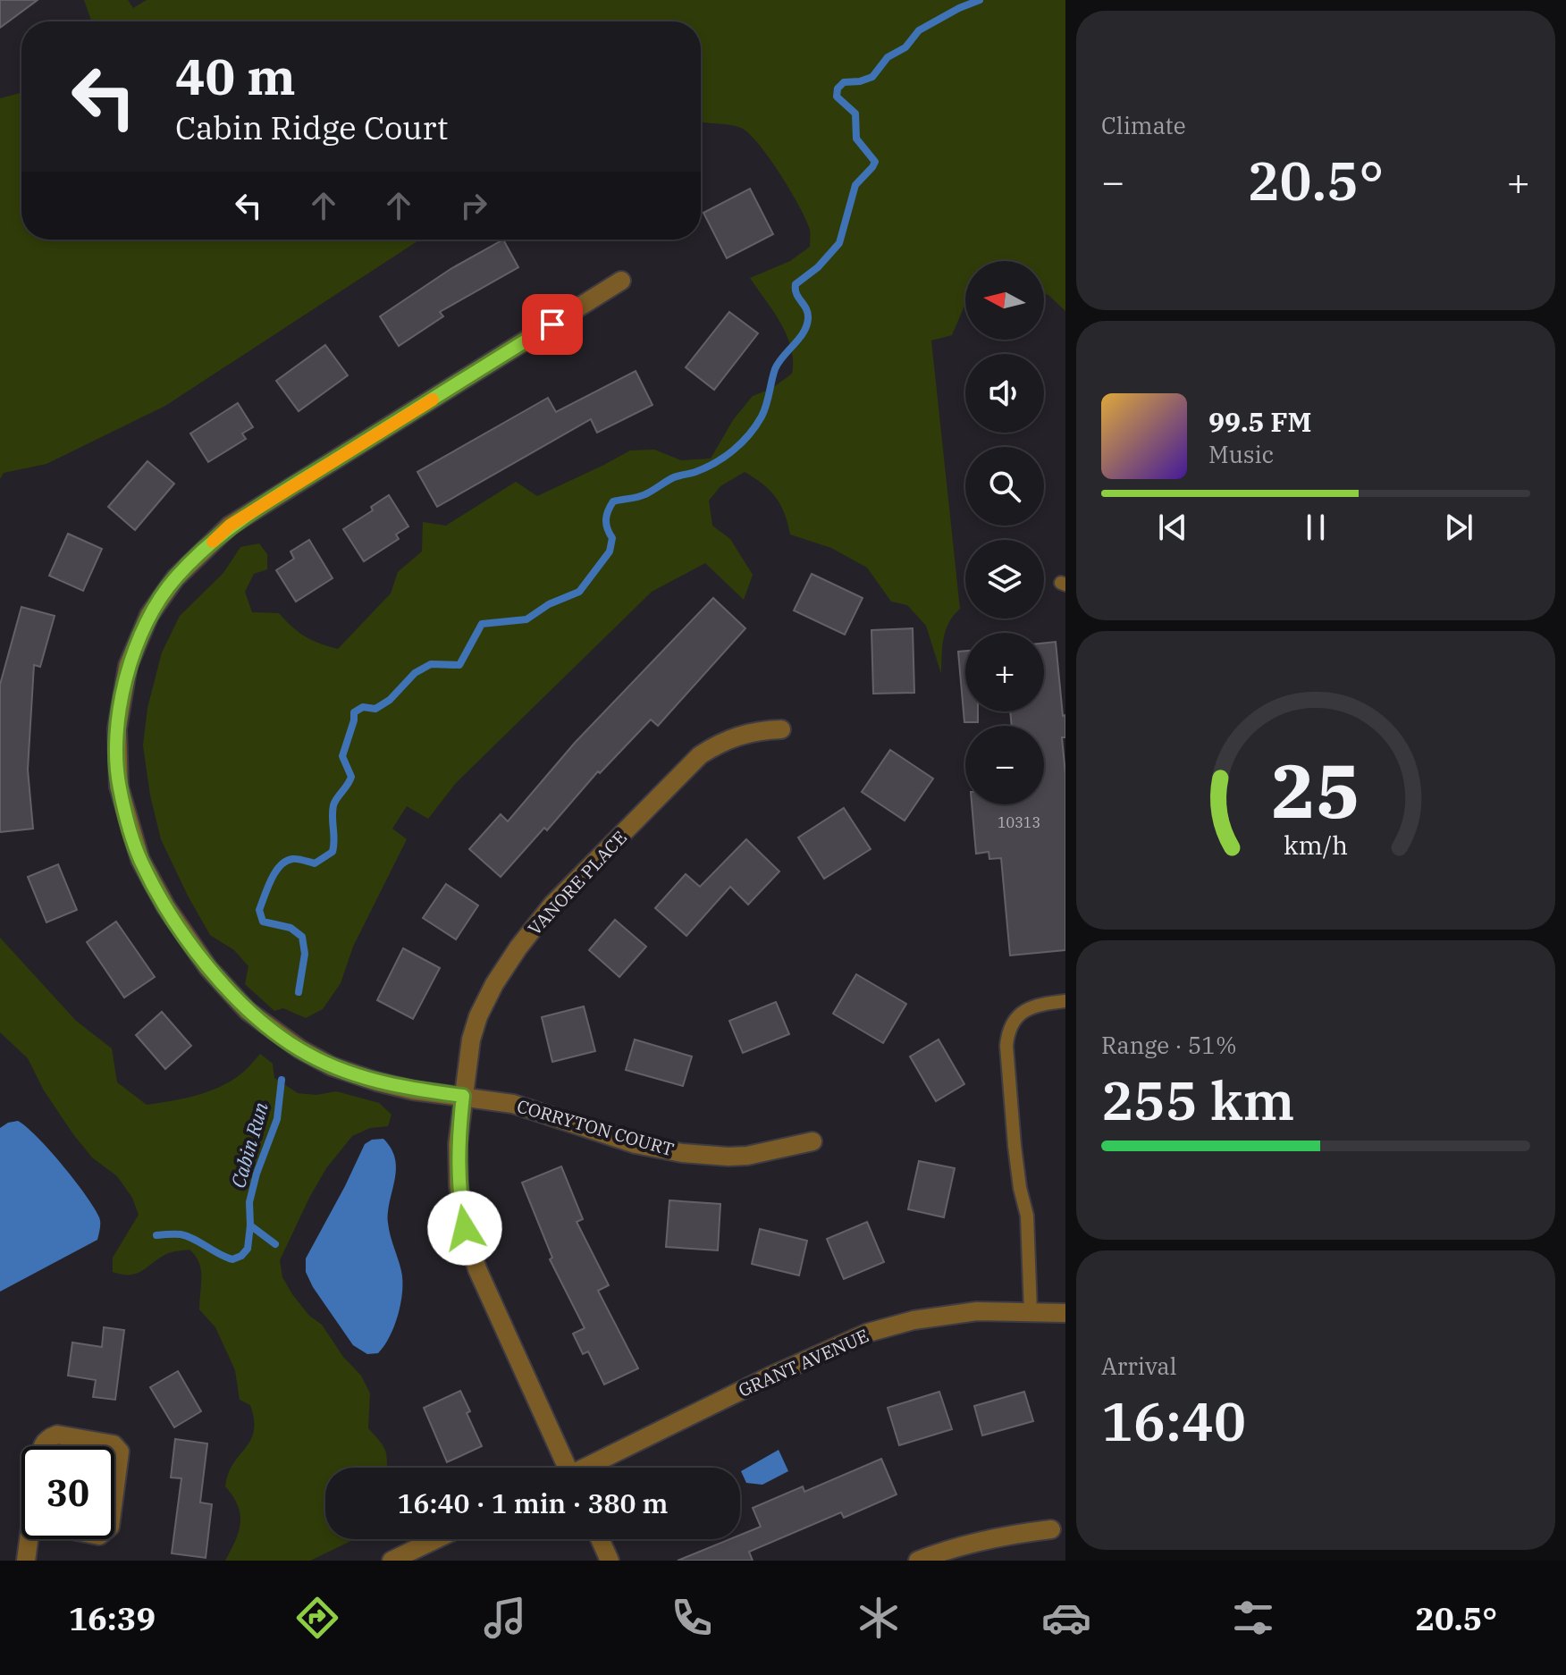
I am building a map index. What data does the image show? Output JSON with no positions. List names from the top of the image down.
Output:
{
  "streets": {
    "street": ["VANORE PLACE", "CORRYTON COURT", "GRANT AVENUE"]
  },
  "crossings": [
    ["VANORE PLACE", "CORRYTON COURT"]
  ],
  "water": ["Cabin Run"],
  "house_numbers": ["10313"],
  "north": "left",
  "page": {
    "tile": [
      "Climate",
      ["Range · 51%", "255 km"],
      ["Arrival", "16:40"]
    ],
    "turn": ["40 m", "Cabin Ridge Court"],
    "heat": ["−", "20.5°", "+"],
    "map_buttons": ["+", "−"],
    "song": ["99.5 FM", "Music"],
    "limit": "30",
    "trip": "16:40 · 1 min · 380 m",
    "tabs": ["16:39", "20.5°"],
    "gauge": ["25", "km/h"]
  }
}
